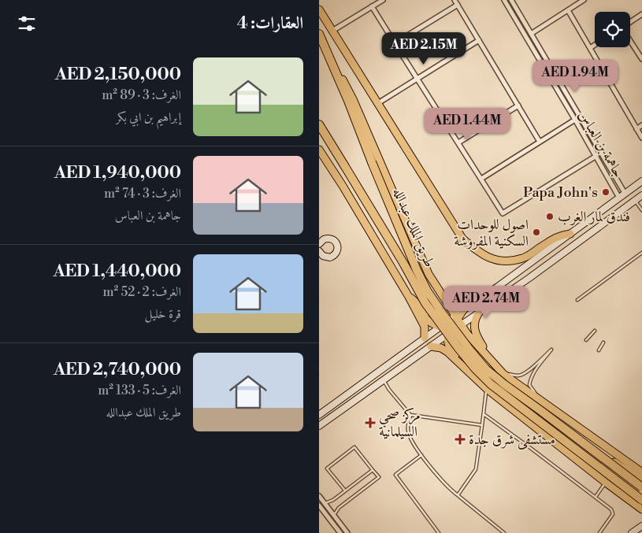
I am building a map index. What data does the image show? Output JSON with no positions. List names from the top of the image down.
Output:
{
  "streets": {
    "highway": ["طريق الملك عبدالله"],
    "street": ["جاهمة بن العباس"]
  },
  "places": {
    "other": ["Papa John's", "فندق لمار الغرب", "اصول للوحدات السكنية المفروشة"],
    "health": ["مركز صحي السيلمانية", "مستشفى شرق جدة"]
  },
  "page": {
    "heading": "العقارات: 4",
    "price": [
      "AED 2.15M",
      "AED 1.94M",
      "AED 1.44M",
      "AED 2.74M"
    ],
    "list": [
      {
        "name": "AED 2,150,000",
        "note": "الغرف: 3 · 89 m² · إبراهيم بن ابي بكر"
      },
      {
        "name": "AED 1,940,000",
        "note": "الغرف: 3 · 74 m² · جاهمة بن العباس"
      },
      {
        "name": "AED 1,440,000",
        "note": "الغرف: 2 · 52 m² · قرة خليل"
      },
      {
        "name": "AED 2,740,000",
        "note": "الغرف: 5 · 133 m² · طريق الملك عبدالله"
      }
    ]
  }
}
